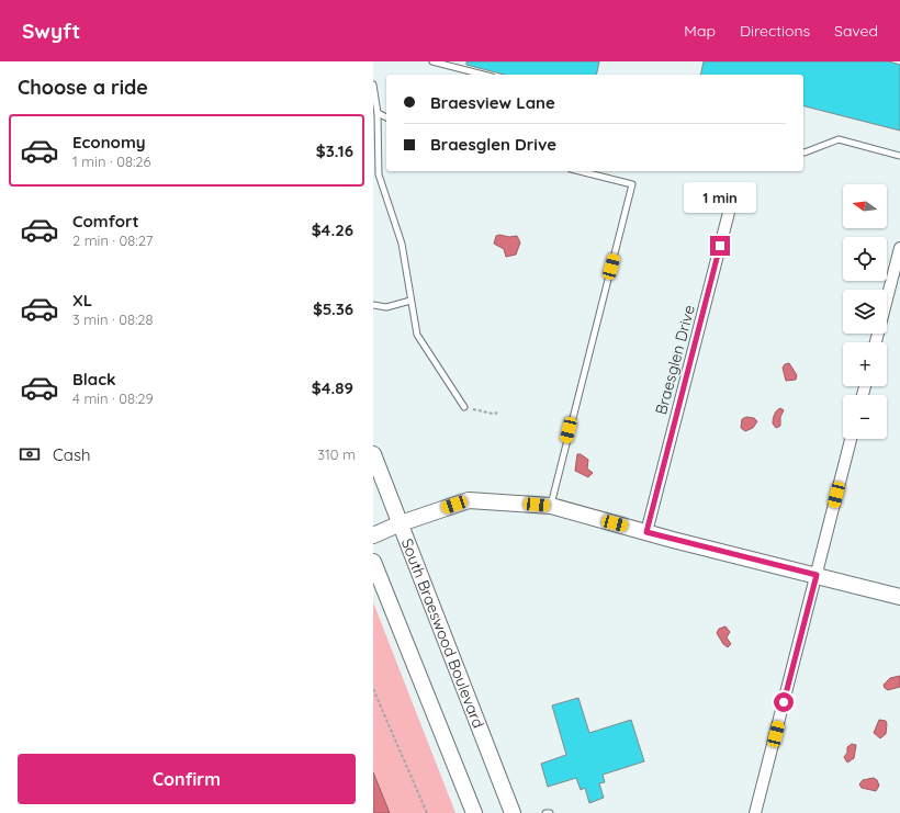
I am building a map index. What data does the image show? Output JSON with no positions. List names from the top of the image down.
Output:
{
  "streets": {
    "main road": ["South Braeswood Boulevard"],
    "street": ["Braesglen Drive"]
  },
  "north": "left",
  "page": {
    "header": "Swyft",
    "nav": ["Map", "Directions", "Saved"],
    "heading": "Choose a ride",
    "banner": ["Braesview Lane", "Braesglen Drive"],
    "list": [
      {
        "name": "Economy",
        "note": "1 min · 08:26",
        "value": "$3.16"
      },
      {
        "name": "Comfort",
        "note": "2 min · 08:27",
        "value": "$4.26"
      },
      {
        "name": "XL",
        "note": "3 min · 08:28",
        "value": "$5.36"
      },
      {
        "name": "Black",
        "note": "4 min · 08:29",
        "value": "$4.89"
      }
    ],
    "bubble": "1 min",
    "map_buttons": ["+", "−"],
    "pay": ["Cash", "310 m"],
    "buttons": "Confirm"
  }
}
